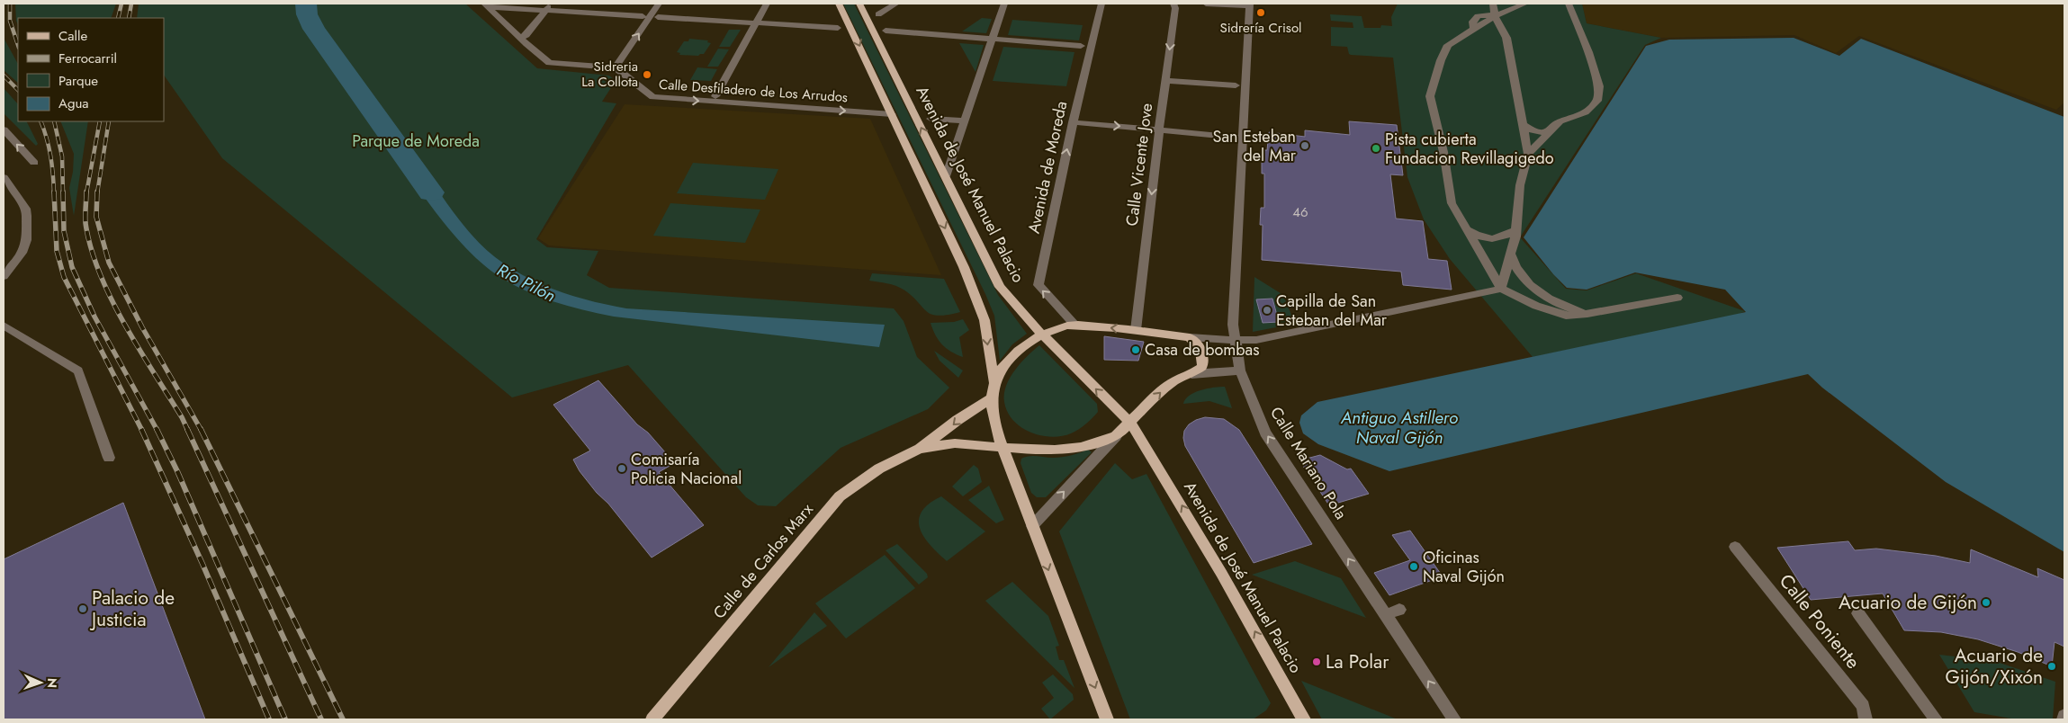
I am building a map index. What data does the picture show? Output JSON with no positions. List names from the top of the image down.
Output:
{
  "streets": {
    "main road": ["Avenida de José Manuel Palacio", "Calle de Carlos Marx"],
    "street": [
      "Calle Desfiladero de Los Arrudos",
      "Calle Vicente Jove",
      "Avenida de Moreda",
      "Calle Mariano Pola",
      "Calle Poniente"
    ]
  },
  "one_way": ["Calle Vicente Jove", "Avenida de Moreda", "Calle Mariano Pola"],
  "water": ["Río Pilón", "Antiguo Astillero Naval Gijón"],
  "parks": ["Parque de Moreda"],
  "places": [
    "Sidrería Crisol",
    "Sidreria La Collota",
    "San Esteban del Mar",
    "Pista cubierta Fundacion Revillagigedo",
    "Capilla de San Esteban del Mar",
    "Casa de bombas",
    "Comisaría Policia Nacional",
    "Oficinas Naval Gijón",
    "Acuario de Gijón",
    "Palacio de Justicia",
    "La Polar",
    "Acuario de Gijón/Xixón"
  ],
  "house_numbers": ["46"],
  "legend": [
    "Calle",
    "Ferrocarril",
    "Parque",
    "Agua"
  ],
  "north": "right"
}
